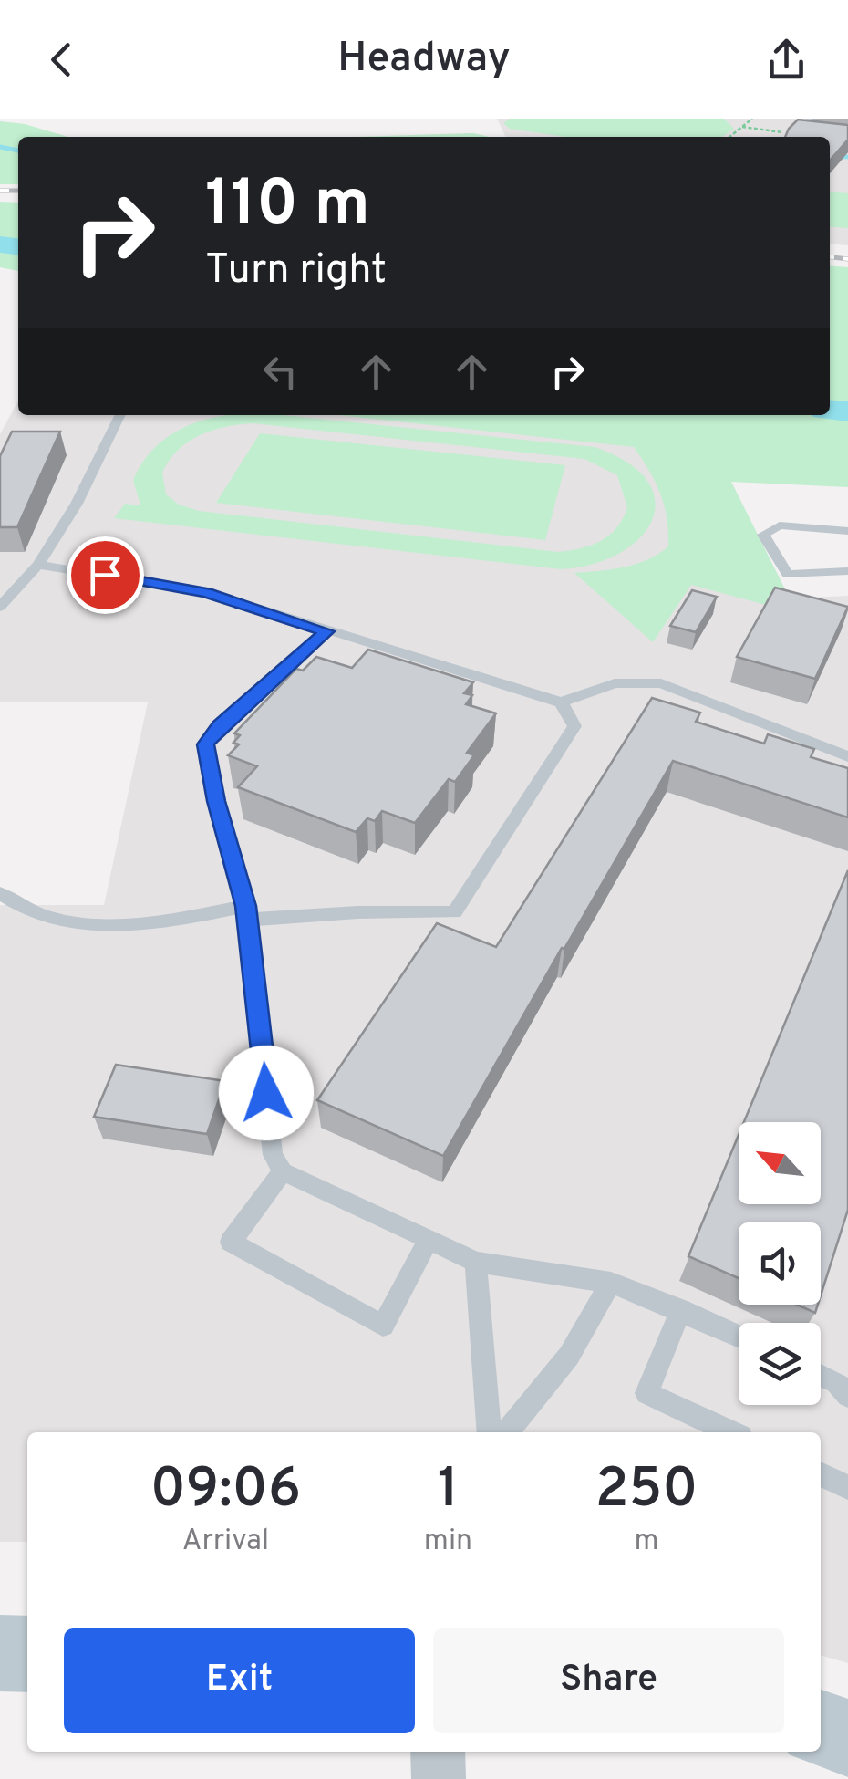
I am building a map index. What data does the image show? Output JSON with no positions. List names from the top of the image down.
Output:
{
  "north": "top left",
  "page": {
    "header": "Headway",
    "turn": ["110 m", "Turn right"],
    "eta": [
      "09:06",
      "Arrival",
      "1",
      "min",
      "250",
      "m"
    ],
    "buttons": ["Exit", "Share"]
  }
}
